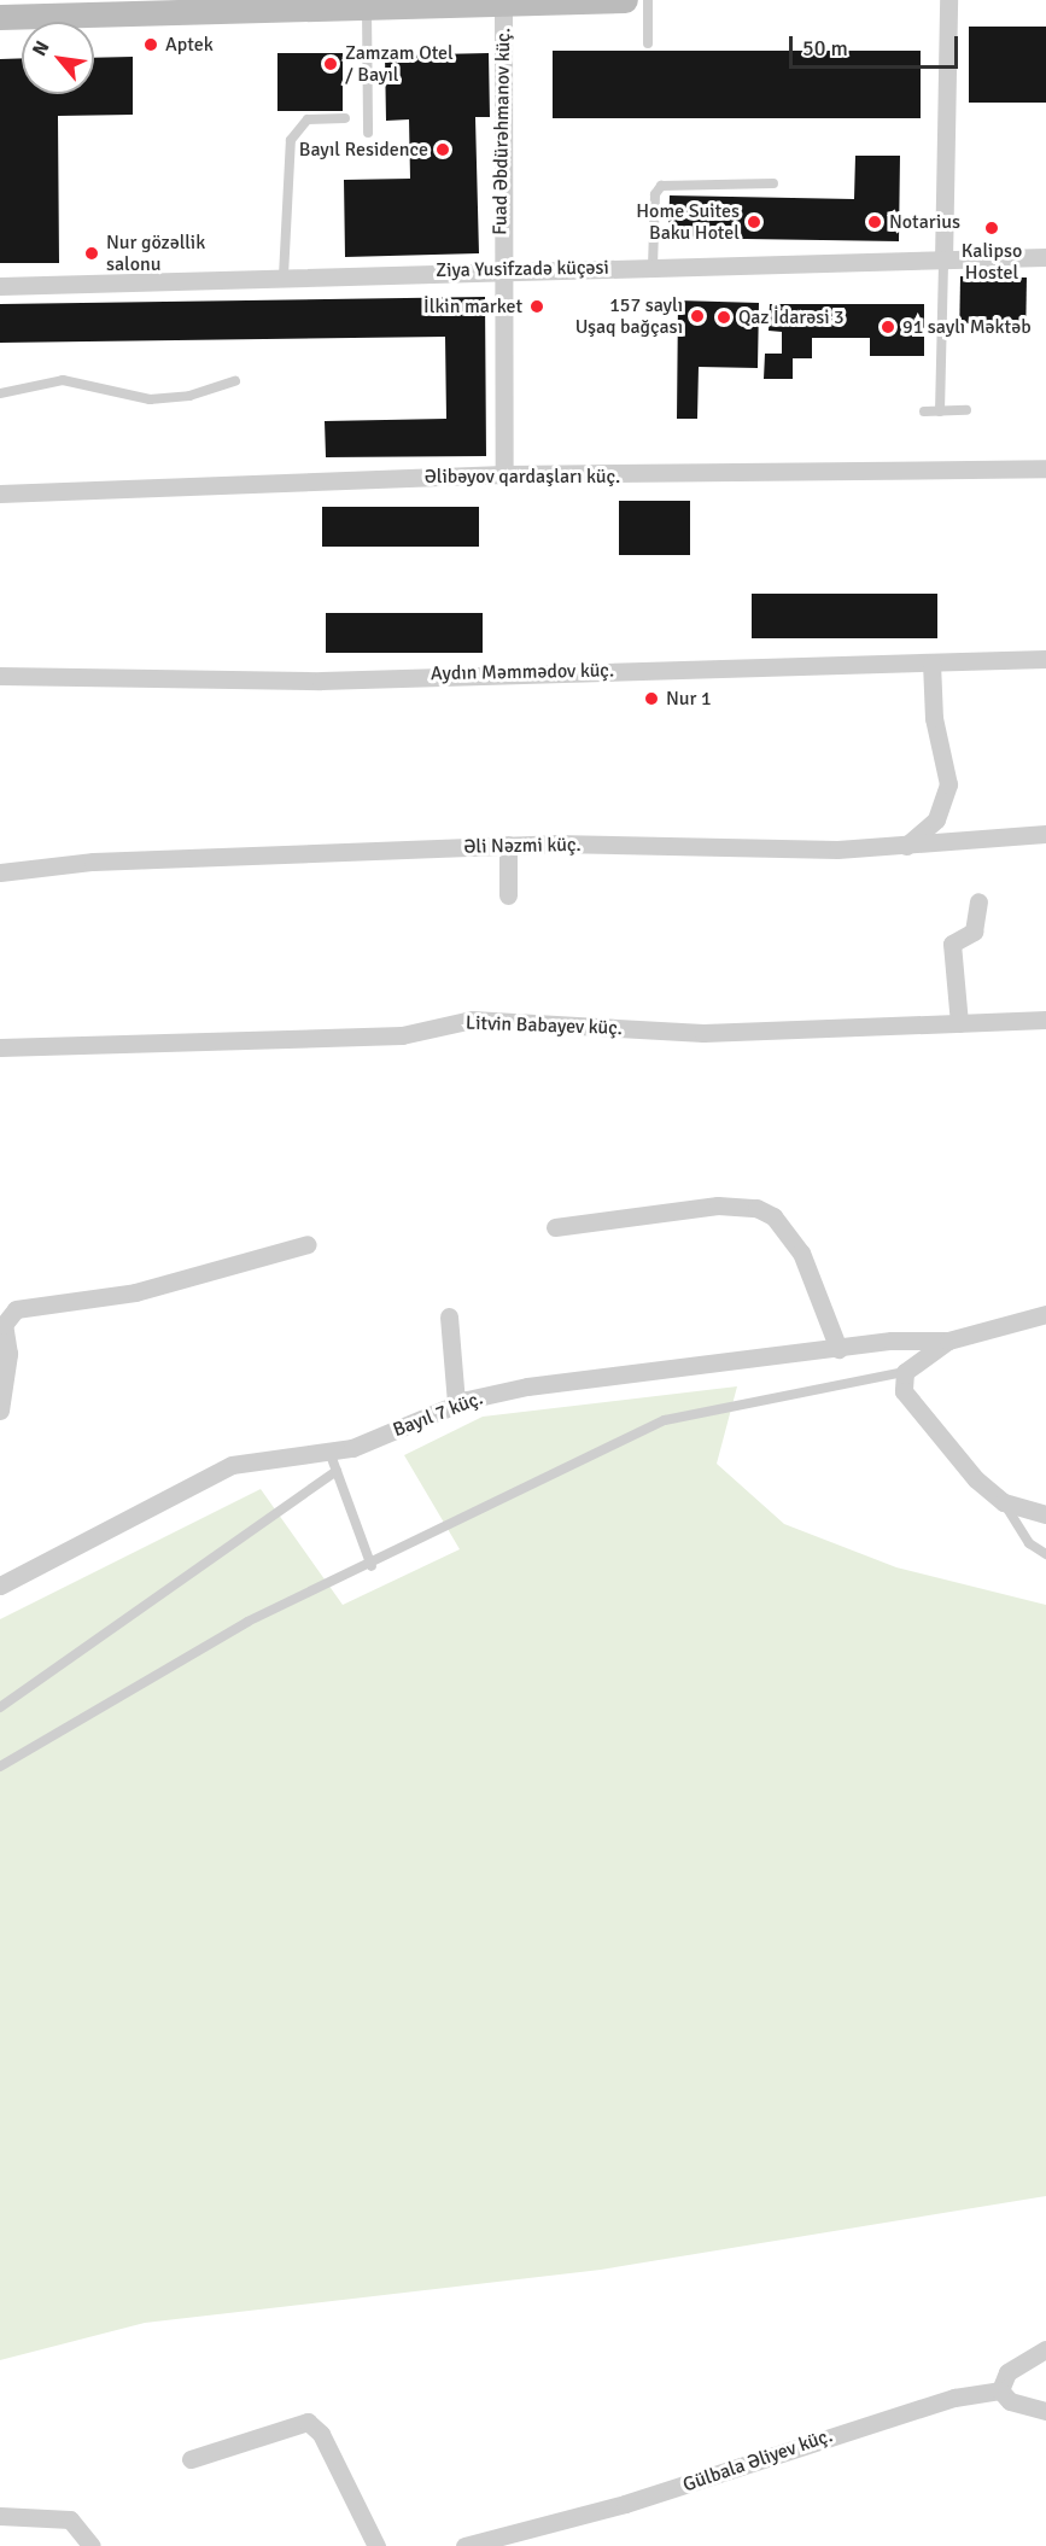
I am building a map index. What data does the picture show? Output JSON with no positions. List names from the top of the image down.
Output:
{
  "streets": {
    "street": [
      "Fuad Əbdürəhmanov küç.",
      "Ziya Yusifzadə küçəsi",
      "Əlibəyov qardaşları küç.",
      "Aydın Məmmədov küç.",
      "Əli Nəzmi küç.",
      "Litvin Babayev küç.",
      "Bayıl 7 küç.",
      "Gülbala Əliyev küç."
    ]
  },
  "crossings": [
    ["Fuad Əbdürəhmanov küç.", "Ziya Yusifzadə küçəsi"],
    ["Fuad Əbdürəhmanov küç.", "Əlibəyov qardaşları küç."]
  ],
  "places": [
    "Aptek",
    "Zamzam Otel / Bayıl",
    "Bayıl Residence",
    "Home Suites Baku Hotel",
    "Notarius",
    "Kalipso Hostel",
    "Nur gözəllik salonu",
    "İlkin market",
    "157 saylı Uşaq bağçası",
    "Qaz İdarəsi 3",
    "91 saylı Məktəb",
    "Nur 1"
  ],
  "scale_bar": "50 m",
  "north": "top left"
}
